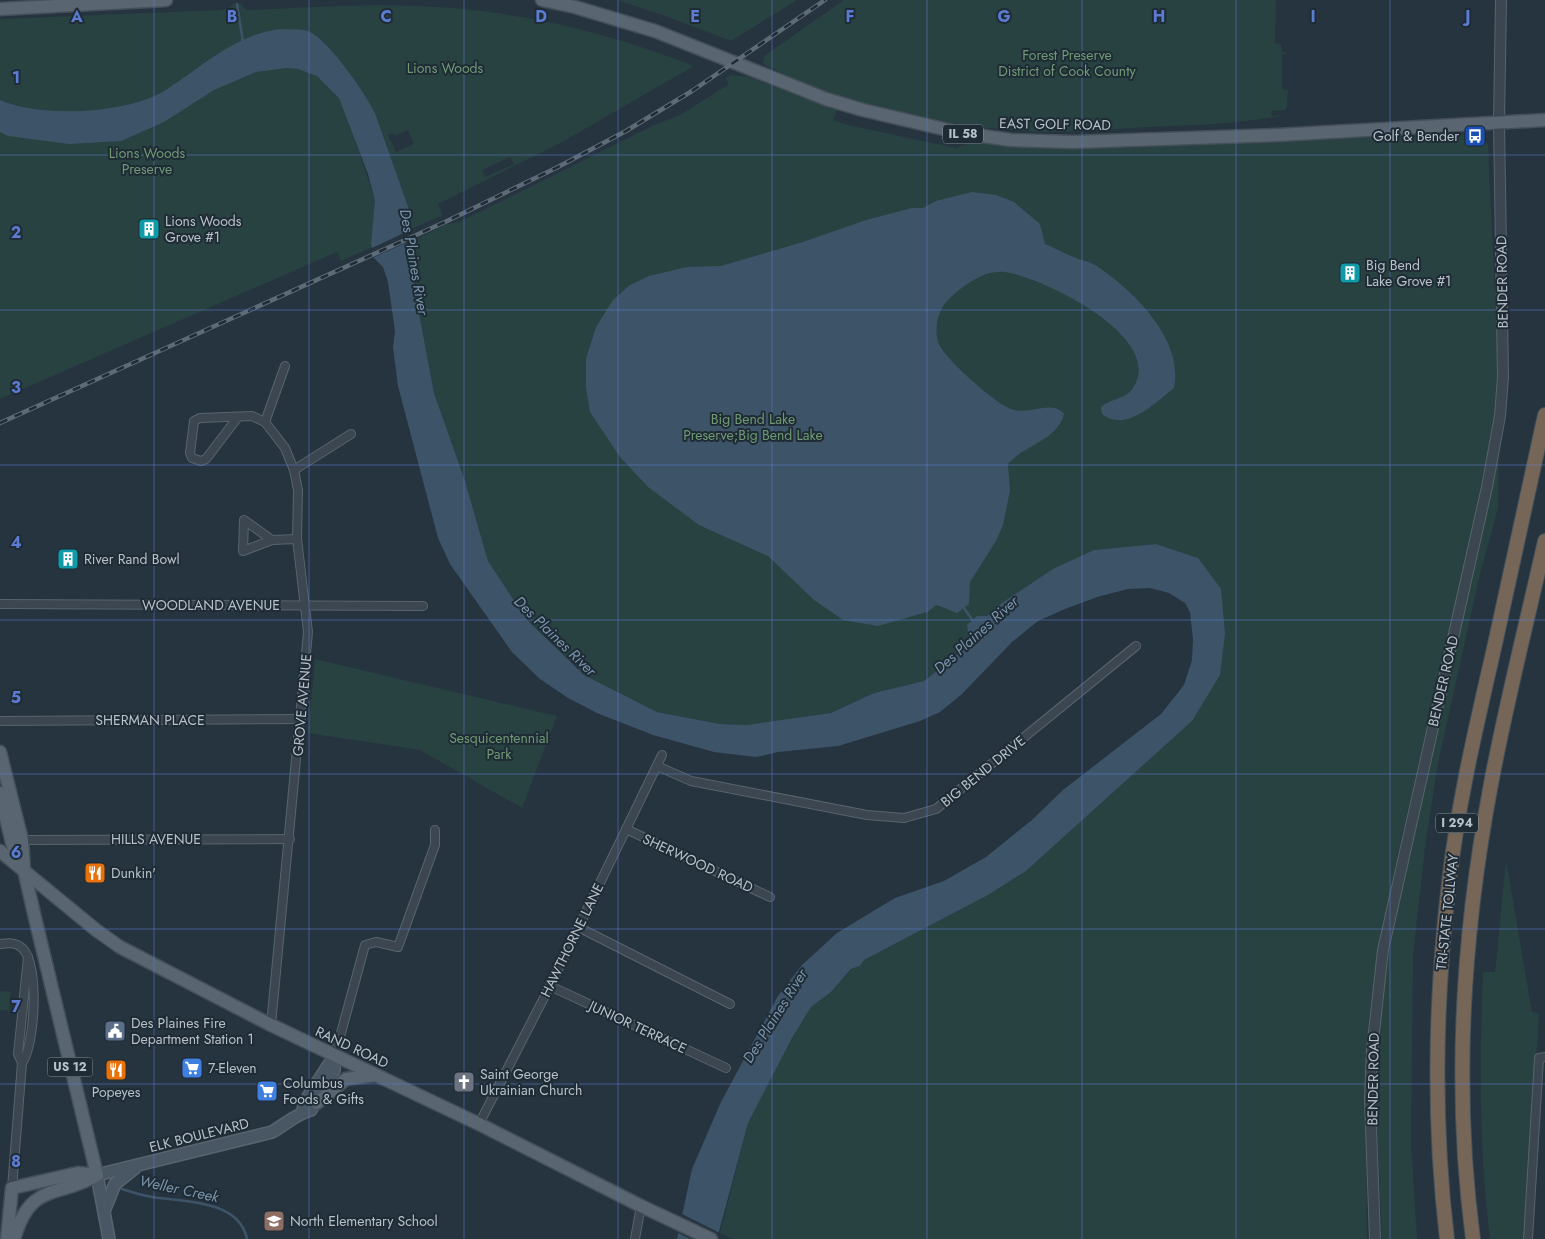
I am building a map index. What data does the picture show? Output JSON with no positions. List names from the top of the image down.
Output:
{
  "streets": {
    "highway": ["I 294", "TRI-STATE TOLLWAY"],
    "main road": [
      "EAST GOLF ROAD",
      "IL 58",
      "RAND ROAD",
      "US 12",
      "ELK BOULEVARD"
    ],
    "street": [
      "BENDER ROAD",
      "WOODLAND AVENUE",
      "GROVE AVENUE",
      "SHERMAN PLACE",
      "BIG BEND DRIVE",
      "HILLS AVENUE",
      "SHERWOOD ROAD",
      "HAWTHORNE LANE",
      "JUNIOR TERRACE"
    ]
  },
  "crossings": [
    ["EAST GOLF ROAD", "IL 58"],
    ["EAST GOLF ROAD", "BENDER ROAD"],
    ["IL 58", "BENDER ROAD"],
    ["WOODLAND AVENUE", "GROVE AVENUE"],
    ["GROVE AVENUE", "SHERMAN PLACE"],
    ["GROVE AVENUE", "HILLS AVENUE"],
    ["GROVE AVENUE", "RAND ROAD"],
    ["BIG BEND DRIVE", "HAWTHORNE LANE"],
    ["SHERWOOD ROAD", "HAWTHORNE LANE"],
    ["HAWTHORNE LANE", "JUNIOR TERRACE"],
    ["HAWTHORNE LANE", "RAND ROAD"],
    ["RAND ROAD", "US 12"],
    ["RAND ROAD", "ELK BOULEVARD"],
    ["US 12", "ELK BOULEVARD"]
  ],
  "water": ["Des Plaines River", "Weller Creek"],
  "parks": [
    "Forest Preserve District of Cook County",
    "Lions Woods",
    "Lions Woods Preserve",
    "Big Bend Lake Preserve;Big Bend Lake",
    "Sesquicentennial Park"
  ],
  "places": {
    "bus stop": ["Golf & Bender"],
    "building": ["Lions Woods Grove #1", "Big Bend Lake Grove #1", "River Rand Bowl"],
    "restaurant": ["Dunkin'", "Popeyes"],
    "public building": ["Des Plaines Fire Department Station 1"],
    "supermarket": ["7-Eleven", "Columbus Foods & Gifts"],
    "church": ["Saint George Ukrainian Church"],
    "school or university": ["North Elementary School"]
  },
  "grid": {
    "columns": [
      "A",
      "B",
      "C",
      "D",
      "E",
      "F",
      "G",
      "H",
      "I",
      "J"
    ],
    "rows": [
      "1",
      "2",
      "3",
      "4",
      "5",
      "6",
      "7",
      "8"
    ]
  }
}
